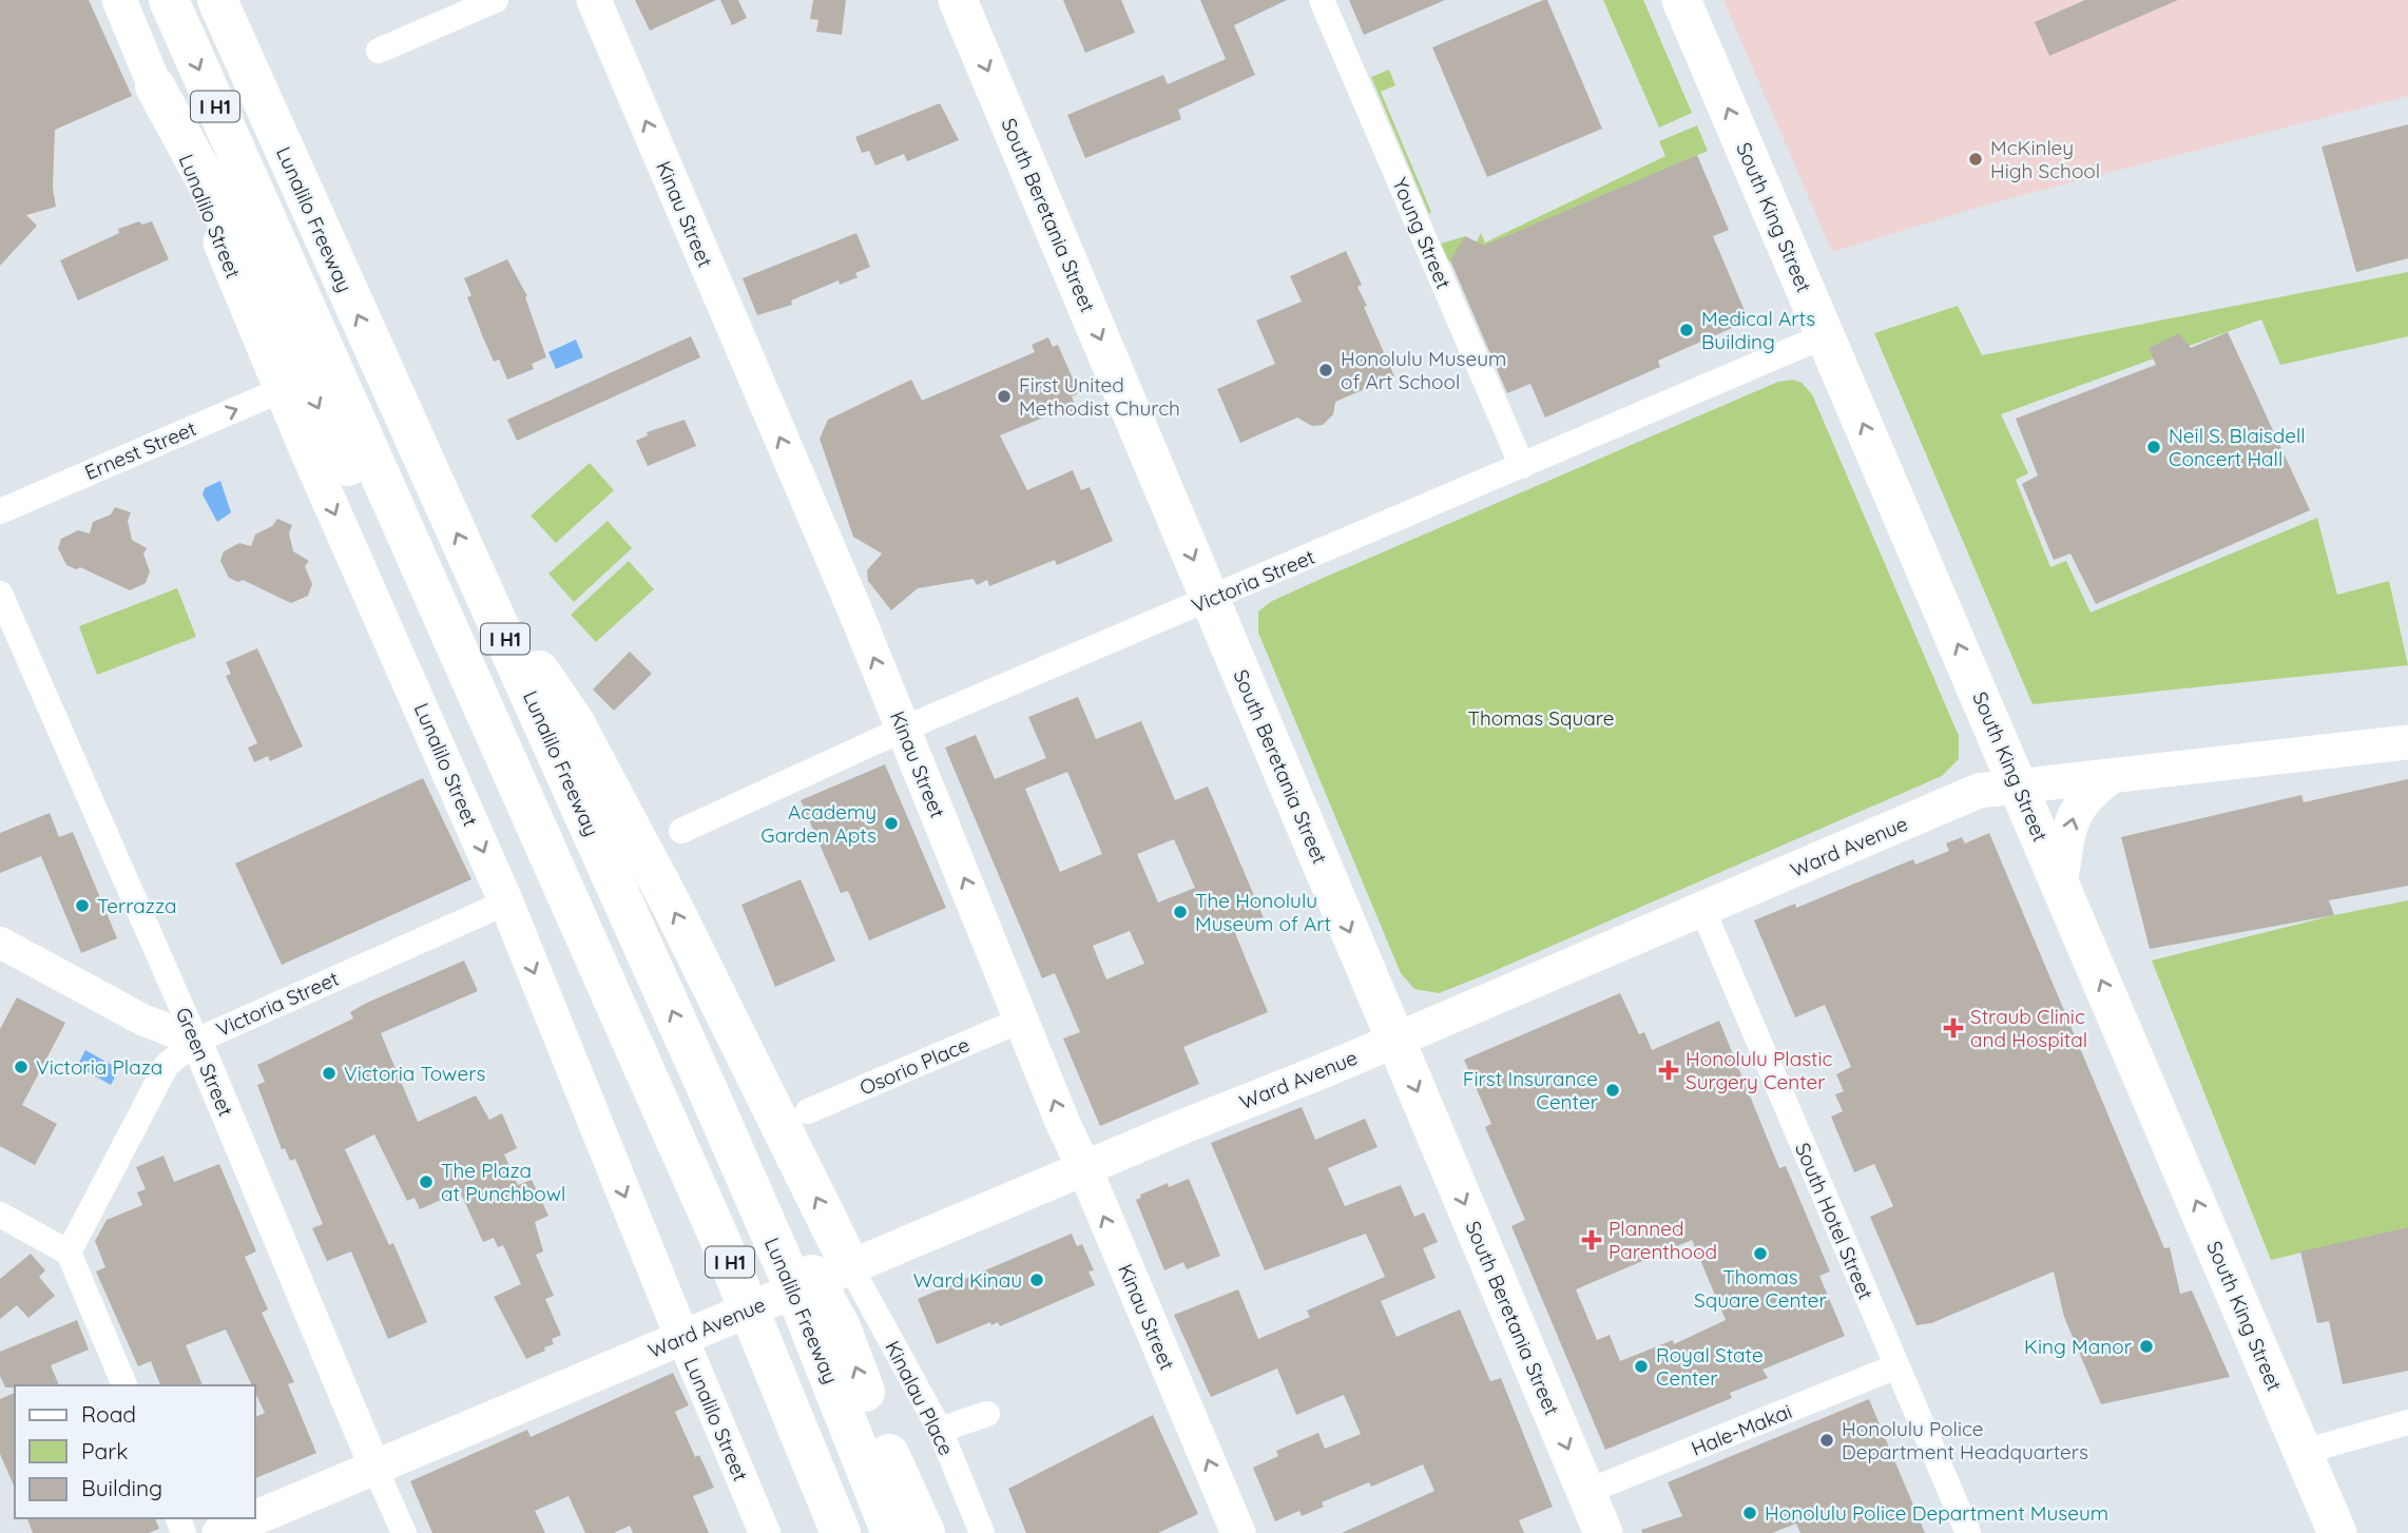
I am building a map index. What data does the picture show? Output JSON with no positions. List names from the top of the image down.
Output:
{
  "streets": {
    "highway": ["I H1", "Lunalilo Freeway"],
    "main road": [
      "Kinau Street",
      "South Beretania Street",
      "Lunalilo Street",
      "South King Street",
      "Ward Avenue"
    ],
    "street": [
      "Young Street",
      "Ernest Street",
      "Victoria Street",
      "Green Street",
      "Osorio Place",
      "South Hotel Street",
      "Kinalau Place",
      "Hale-Makai"
    ]
  },
  "crossings": [
    ["Kinau Street", "Victoria Street"],
    ["Kinau Street", "Ward Avenue"],
    ["Kinau Street", "Osorio Place"],
    ["South Beretania Street", "Victoria Street"],
    ["South Beretania Street", "Ward Avenue"],
    ["South Beretania Street", "Hale-Makai"],
    ["Lunalilo Street", "Ernest Street"],
    ["Lunalilo Street", "Victoria Street"],
    ["Lunalilo Street", "Ward Avenue"],
    ["South King Street", "Victoria Street"],
    ["South King Street", "Ward Avenue"],
    ["Young Street", "Victoria Street"],
    ["Victoria Street", "Green Street"],
    ["Ward Avenue", "Green Street"],
    ["Ward Avenue", "South Hotel Street"],
    ["Ward Avenue", "Kinalau Place"],
    ["South Hotel Street", "Hale-Makai"]
  ],
  "one_way": [
    "Kinau Street",
    "South Beretania Street",
    "Lunalilo Street",
    "South King Street",
    "Ernest Street"
  ],
  "parks": ["Thomas Square"],
  "places": {
    "other": [
      "McKinley High School",
      "Medical Arts Building",
      "Honolulu Museum of Art School",
      "First United Methodist Church",
      "Neil S. Blaisdell Concert Hall",
      "Academy Garden Apts",
      "Terrazza",
      "The Honolulu Museum of Art",
      "Victoria Plaza",
      "Victoria Towers",
      "First Insurance Center",
      "The Plaza at Punchbowl",
      "Thomas Square Center",
      "Ward Kinau",
      "King Manor",
      "Royal State Center",
      "Honolulu Police Department Headquarters",
      "Honolulu Police Department Museum"
    ],
    "health": ["Straub Clinic and Hospital", "Honolulu Plastic Surgery Center", "Planned Parenthood"]
  },
  "legend": ["Road", "Park", "Building"]
}
